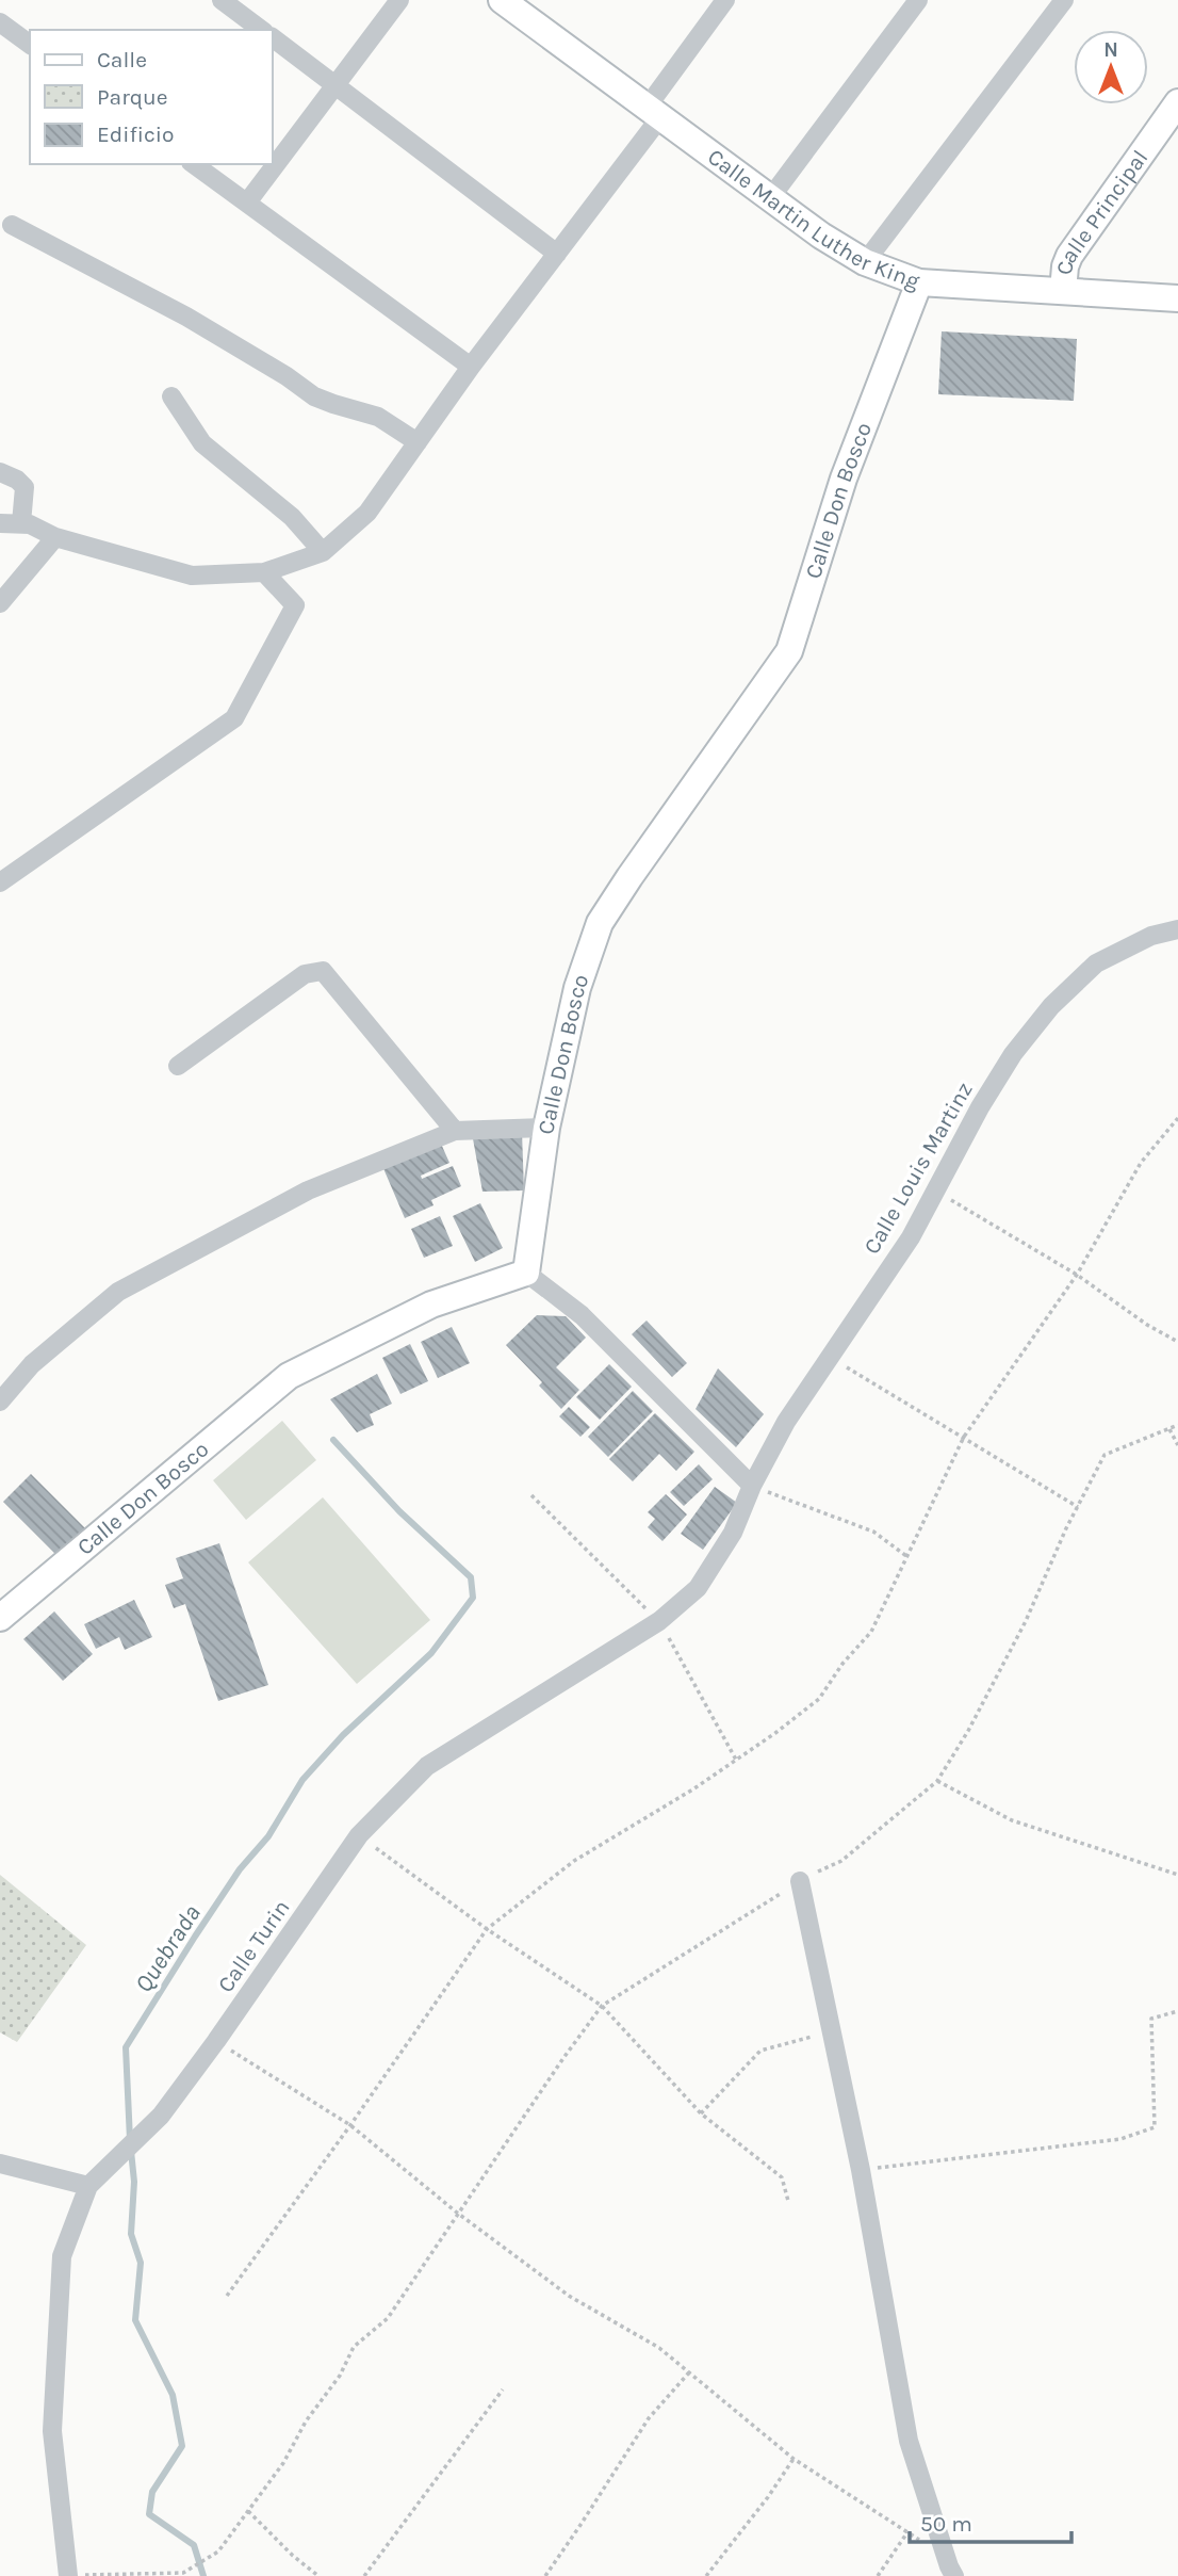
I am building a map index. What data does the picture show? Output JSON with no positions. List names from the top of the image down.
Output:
{
  "streets": {
    "street": [
      "Calle Principal",
      "Calle Martin Luther King",
      "Calle Don Bosco",
      "Calle Louis Martinz",
      "Calle Turin"
    ]
  },
  "crossings": [
    ["Calle Principal", "Calle Martin Luther King"],
    ["Calle Martin Luther King", "Calle Don Bosco"],
    ["Calle Louis Martinz", "Calle Turin"]
  ],
  "water": ["Quebrada"],
  "legend": ["Calle", "Parque", "Edificio"],
  "scale_bar": "50 m",
  "north": "top"
}
